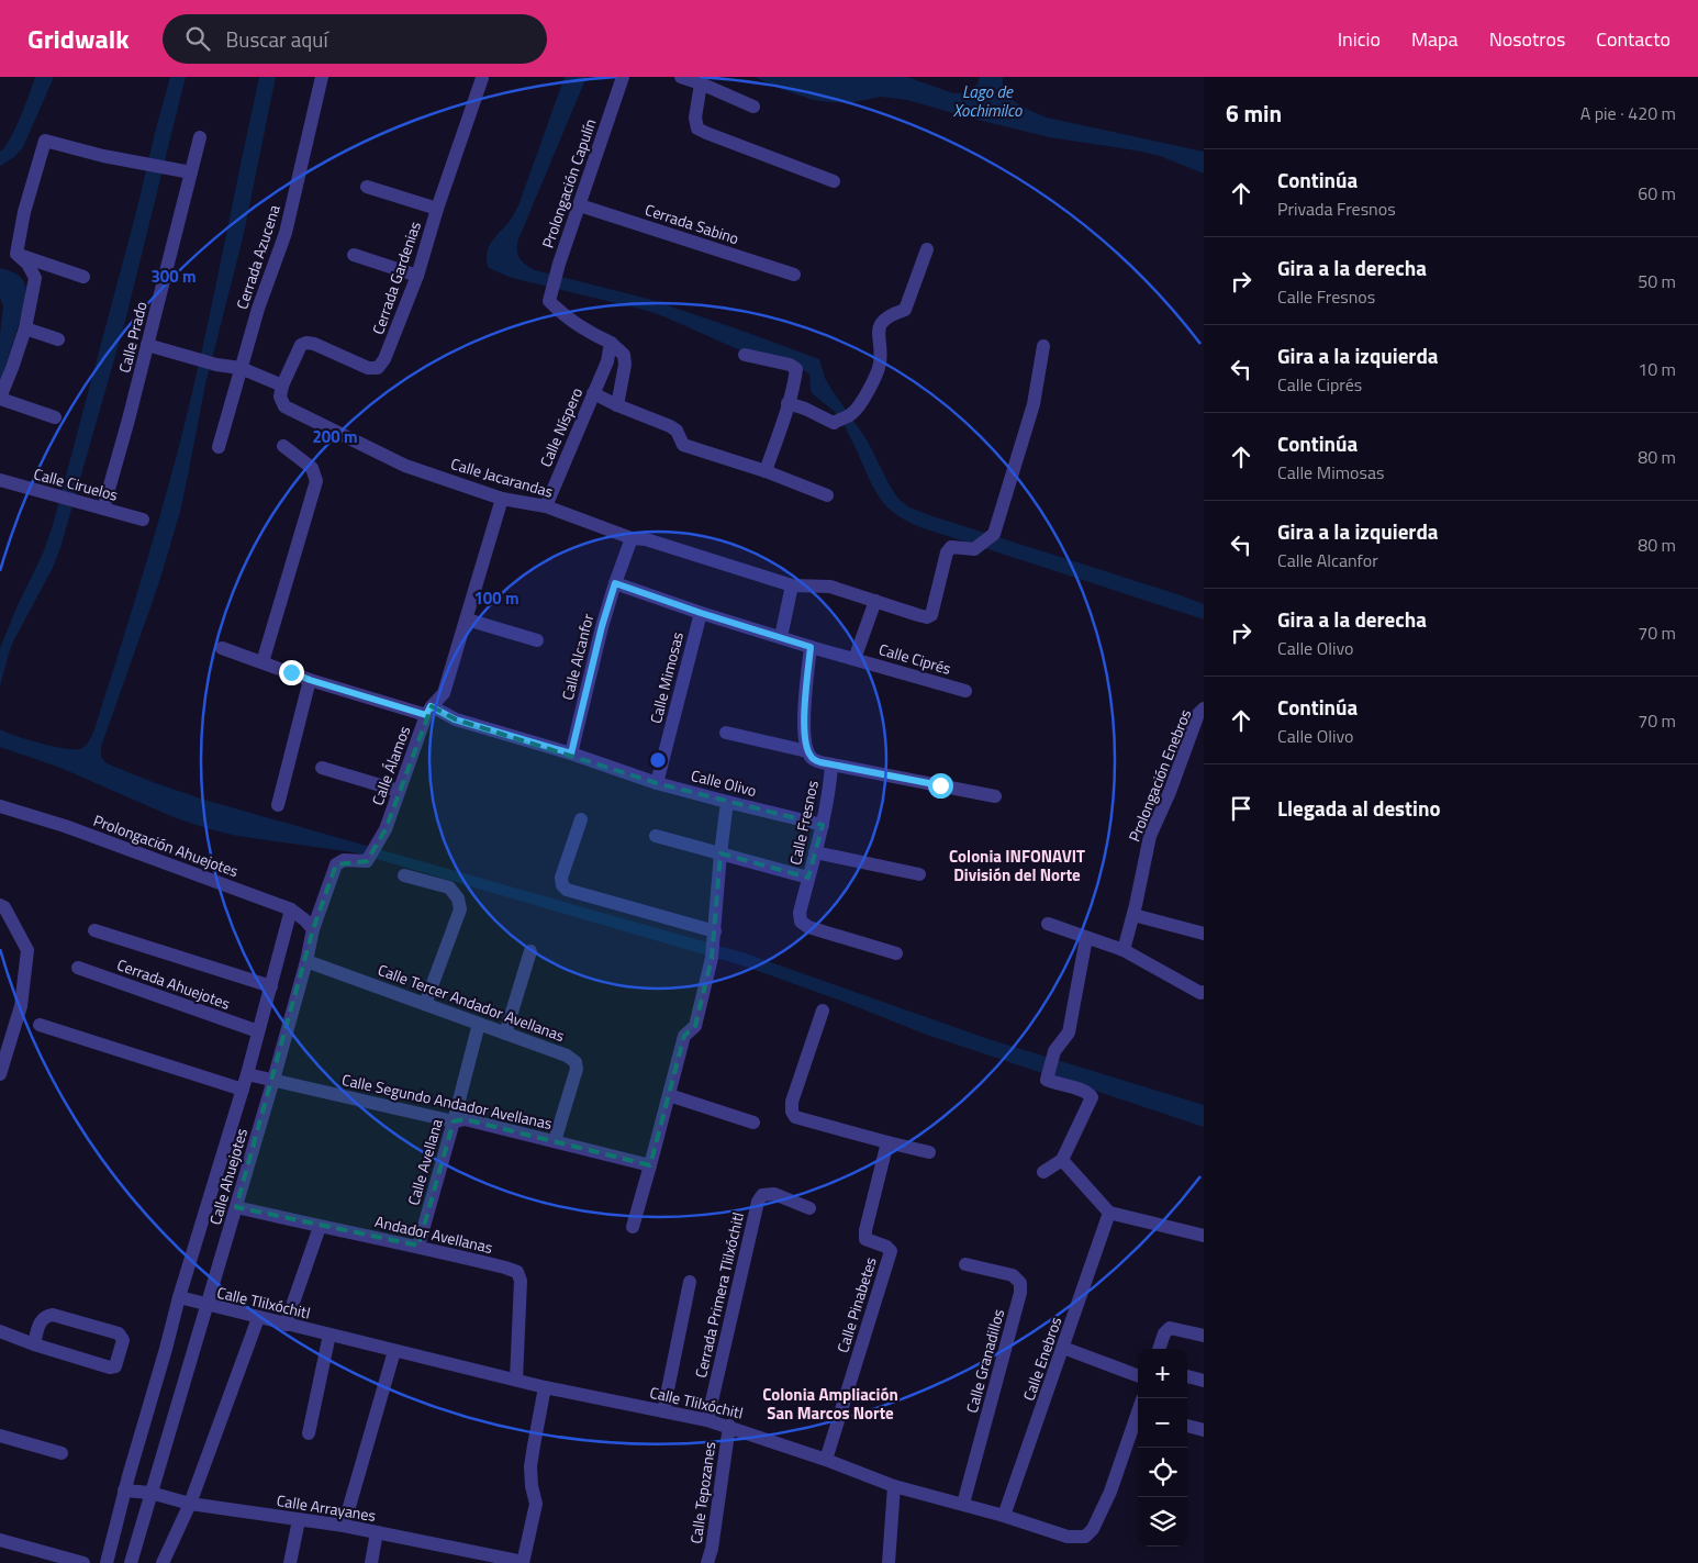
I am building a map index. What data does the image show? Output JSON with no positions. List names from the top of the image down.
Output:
{
  "streets": {
    "street": [
      "Prolongación Capulín",
      "Cerrada Sabino",
      "Cerrada Azucena",
      "Cerrada Gardenias",
      "Calle Prado",
      "Calle Níspero",
      "Calle Jacarandas",
      "Calle Ciruelos",
      "Calle Alcanfor",
      "Calle Ciprés",
      "Calle Mimosas",
      "Calle Álamos",
      "Prolongación Enebros",
      "Calle Olivo",
      "Calle Fresnos",
      "Prolongación Ahuejotes",
      "Cerrada Ahuejotes",
      "Calle Tercer Andador Avellanas",
      "Calle Segundo Andador Avellanas",
      "Calle Avellana",
      "Calle Ahuejotes",
      "Andador Avellanas",
      "Cerrada Primera Tlilxóchitl",
      "Calle Tlilxóchitl",
      "Calle Pinabetes",
      "Calle Enebros",
      "Calle Granadillos",
      "Calle Tepozanes",
      "Calle Arrayanes"
    ]
  },
  "crossings": [
    ["Prolongación Capulín", "Cerrada Sabino"],
    ["Prolongación Capulín", "Calle Níspero"],
    ["Cerrada Gardenias", "Calle Jacarandas"],
    ["Calle Prado", "Calle Ciruelos"],
    ["Calle Níspero", "Calle Jacarandas"],
    ["Calle Jacarandas", "Calle Alcanfor"],
    ["Calle Jacarandas", "Calle Ciprés"],
    ["Calle Jacarandas", "Calle Álamos"],
    ["Calle Alcanfor", "Calle Olivo"],
    ["Calle Mimosas", "Calle Olivo"],
    ["Calle Álamos", "Calle Olivo"],
    ["Calle Álamos", "Calle Ahuejotes"],
    ["Calle Olivo", "Calle Fresnos"],
    ["Prolongación Ahuejotes", "Calle Ahuejotes"],
    ["Cerrada Ahuejotes", "Calle Ahuejotes"],
    ["Calle Tercer Andador Avellanas", "Calle Segundo Andador Avellanas"],
    ["Calle Tercer Andador Avellanas", "Calle Avellana"],
    ["Calle Tercer Andador Avellanas", "Calle Ahuejotes"],
    ["Calle Segundo Andador Avellanas", "Calle Avellana"],
    ["Calle Segundo Andador Avellanas", "Calle Ahuejotes"],
    ["Calle Avellana", "Andador Avellanas"],
    ["Calle Ahuejotes", "Andador Avellanas"],
    ["Calle Ahuejotes", "Calle Tlilxóchitl"],
    ["Calle Ahuejotes", "Calle Arrayanes"],
    ["Andador Avellanas", "Calle Tlilxóchitl"],
    ["Cerrada Primera Tlilxóchitl", "Calle Tlilxóchitl"],
    ["Calle Tlilxóchitl", "Calle Pinabetes"],
    ["Calle Tlilxóchitl", "Calle Enebros"],
    ["Calle Tlilxóchitl", "Calle Granadillos"],
    ["Calle Tlilxóchitl", "Calle Tepozanes"]
  ],
  "districts": ["Colonia INFONAVIT División del Norte", "Colonia Ampliación San Marcos Norte"],
  "water": ["Lago de Xochimilco"],
  "page": {
    "header": "Gridwalk",
    "search": "Buscar aquí",
    "nav": [
      "Inicio",
      "Mapa",
      "Nosotros",
      "Contacto"
    ],
    "heading": ["6 min", "A pie · 420 m"],
    "list": [
      ["Continúa", "Privada Fresnos", "60 m"],
      ["Gira a la derecha", "Calle Fresnos", "50 m"],
      ["Gira a la izquierda", "Calle Ciprés", "10 m"],
      ["Continúa", "Calle Mimosas", "80 m"],
      ["Gira a la izquierda", "Calle Alcanfor", "80 m"],
      ["Gira a la derecha", "Calle Olivo", "70 m"],
      ["Continúa", "Calle Olivo", "70 m"],
      "Llegada al destino"
    ],
    "map_buttons": ["+", "−"]
  },
  "rings": ["300 m", "200 m", "100 m"]
}
